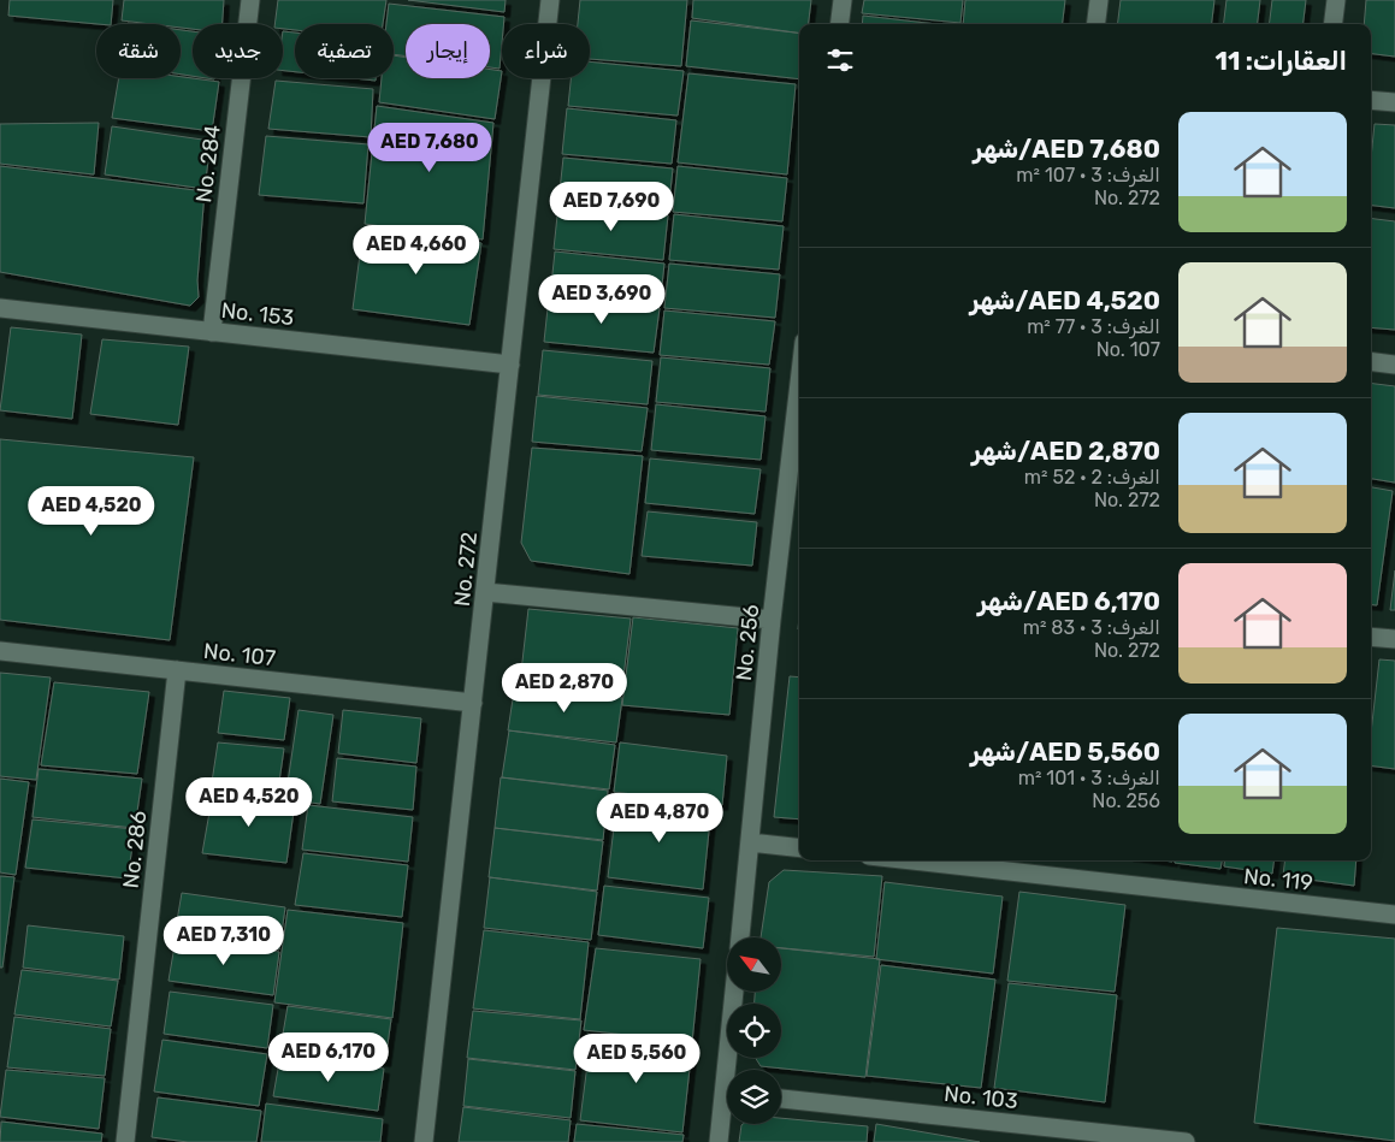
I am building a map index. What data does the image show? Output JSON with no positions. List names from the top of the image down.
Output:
{
  "streets": {
    "street": [
      "No. 284",
      "No. 153",
      "No. 272",
      "No. 256",
      "No. 107",
      "No. 286",
      "No. 119",
      "No. 103"
    ]
  },
  "crossings": [
    ["No. 284", "No. 153"],
    ["No. 153", "No. 272"],
    ["No. 272", "No. 107"],
    ["No. 107", "No. 286"]
  ],
  "north": "top left",
  "page": {
    "chip": [
      "شراء",
      "إيجار",
      "تصفية",
      "جديد",
      "شقة"
    ],
    "heading": "العقارات: 11",
    "list": [
      {
        "name": "AED 7,680/شهر",
        "note": "الغرف: 3 · 107 m² · No. 272"
      },
      {
        "name": "AED 4,520/شهر",
        "note": "الغرف: 3 · 77 m² · No. 107"
      },
      {
        "name": "AED 2,870/شهر",
        "note": "الغرف: 2 · 52 m² · No. 272"
      },
      {
        "name": "AED 6,170/شهر",
        "note": "الغرف: 3 · 83 m² · No. 272"
      },
      {
        "name": "AED 5,560/شهر",
        "note": "الغرف: 3 · 101 m² · No. 256"
      }
    ],
    "price": [
      "AED 7,680",
      "AED 7,690",
      "AED 4,660",
      "AED 3,690",
      "AED 4,520",
      "AED 2,870",
      "AED 4,520",
      "AED 4,870",
      "AED 7,310",
      "AED 6,170",
      "AED 5,560"
    ]
  }
}
